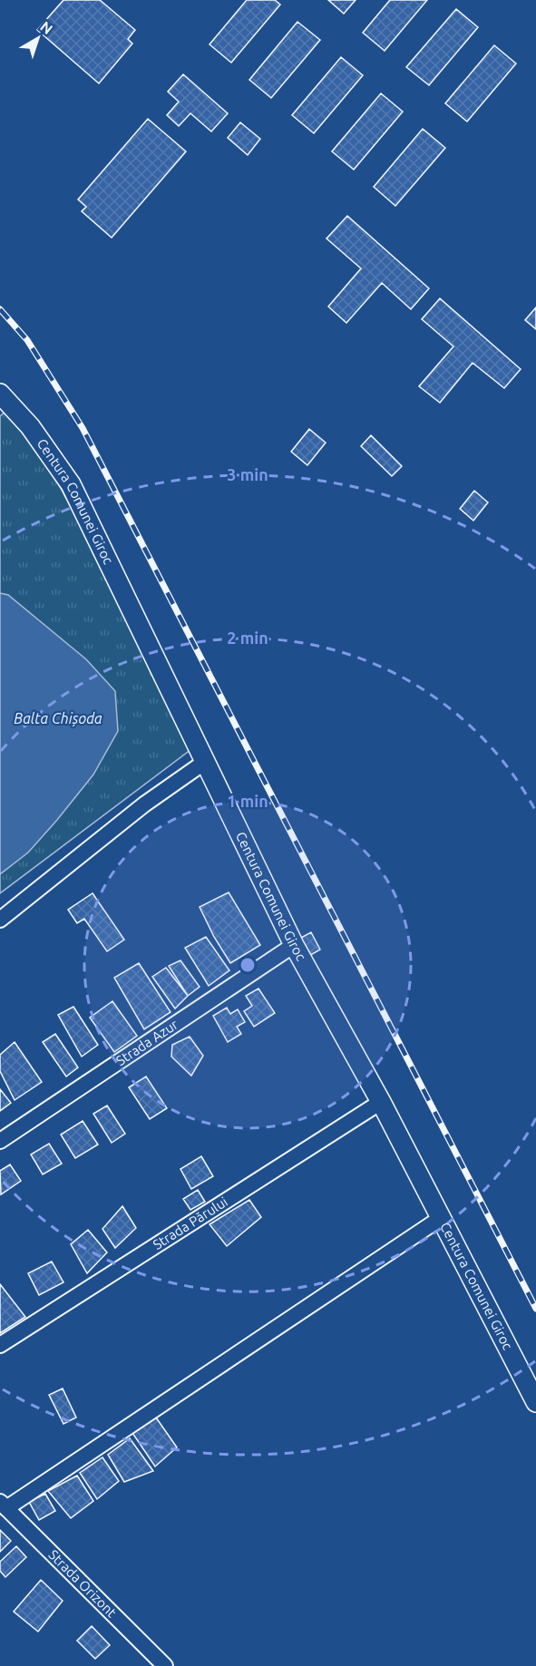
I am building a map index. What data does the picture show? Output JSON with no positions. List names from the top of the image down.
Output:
{
  "streets": {
    "main road": ["Centura Comunei Giroc"],
    "street": ["Strada Azur", "Strada Părului", "Strada Orizont"]
  },
  "crossings": [
    ["Centura Comunei Giroc", "Strada Azur"],
    ["Centura Comunei Giroc", "Strada Părului"]
  ],
  "water": ["Balta Chișoda"],
  "north": "top right",
  "rings": ["3 min", "2 min", "1 min"]
}
